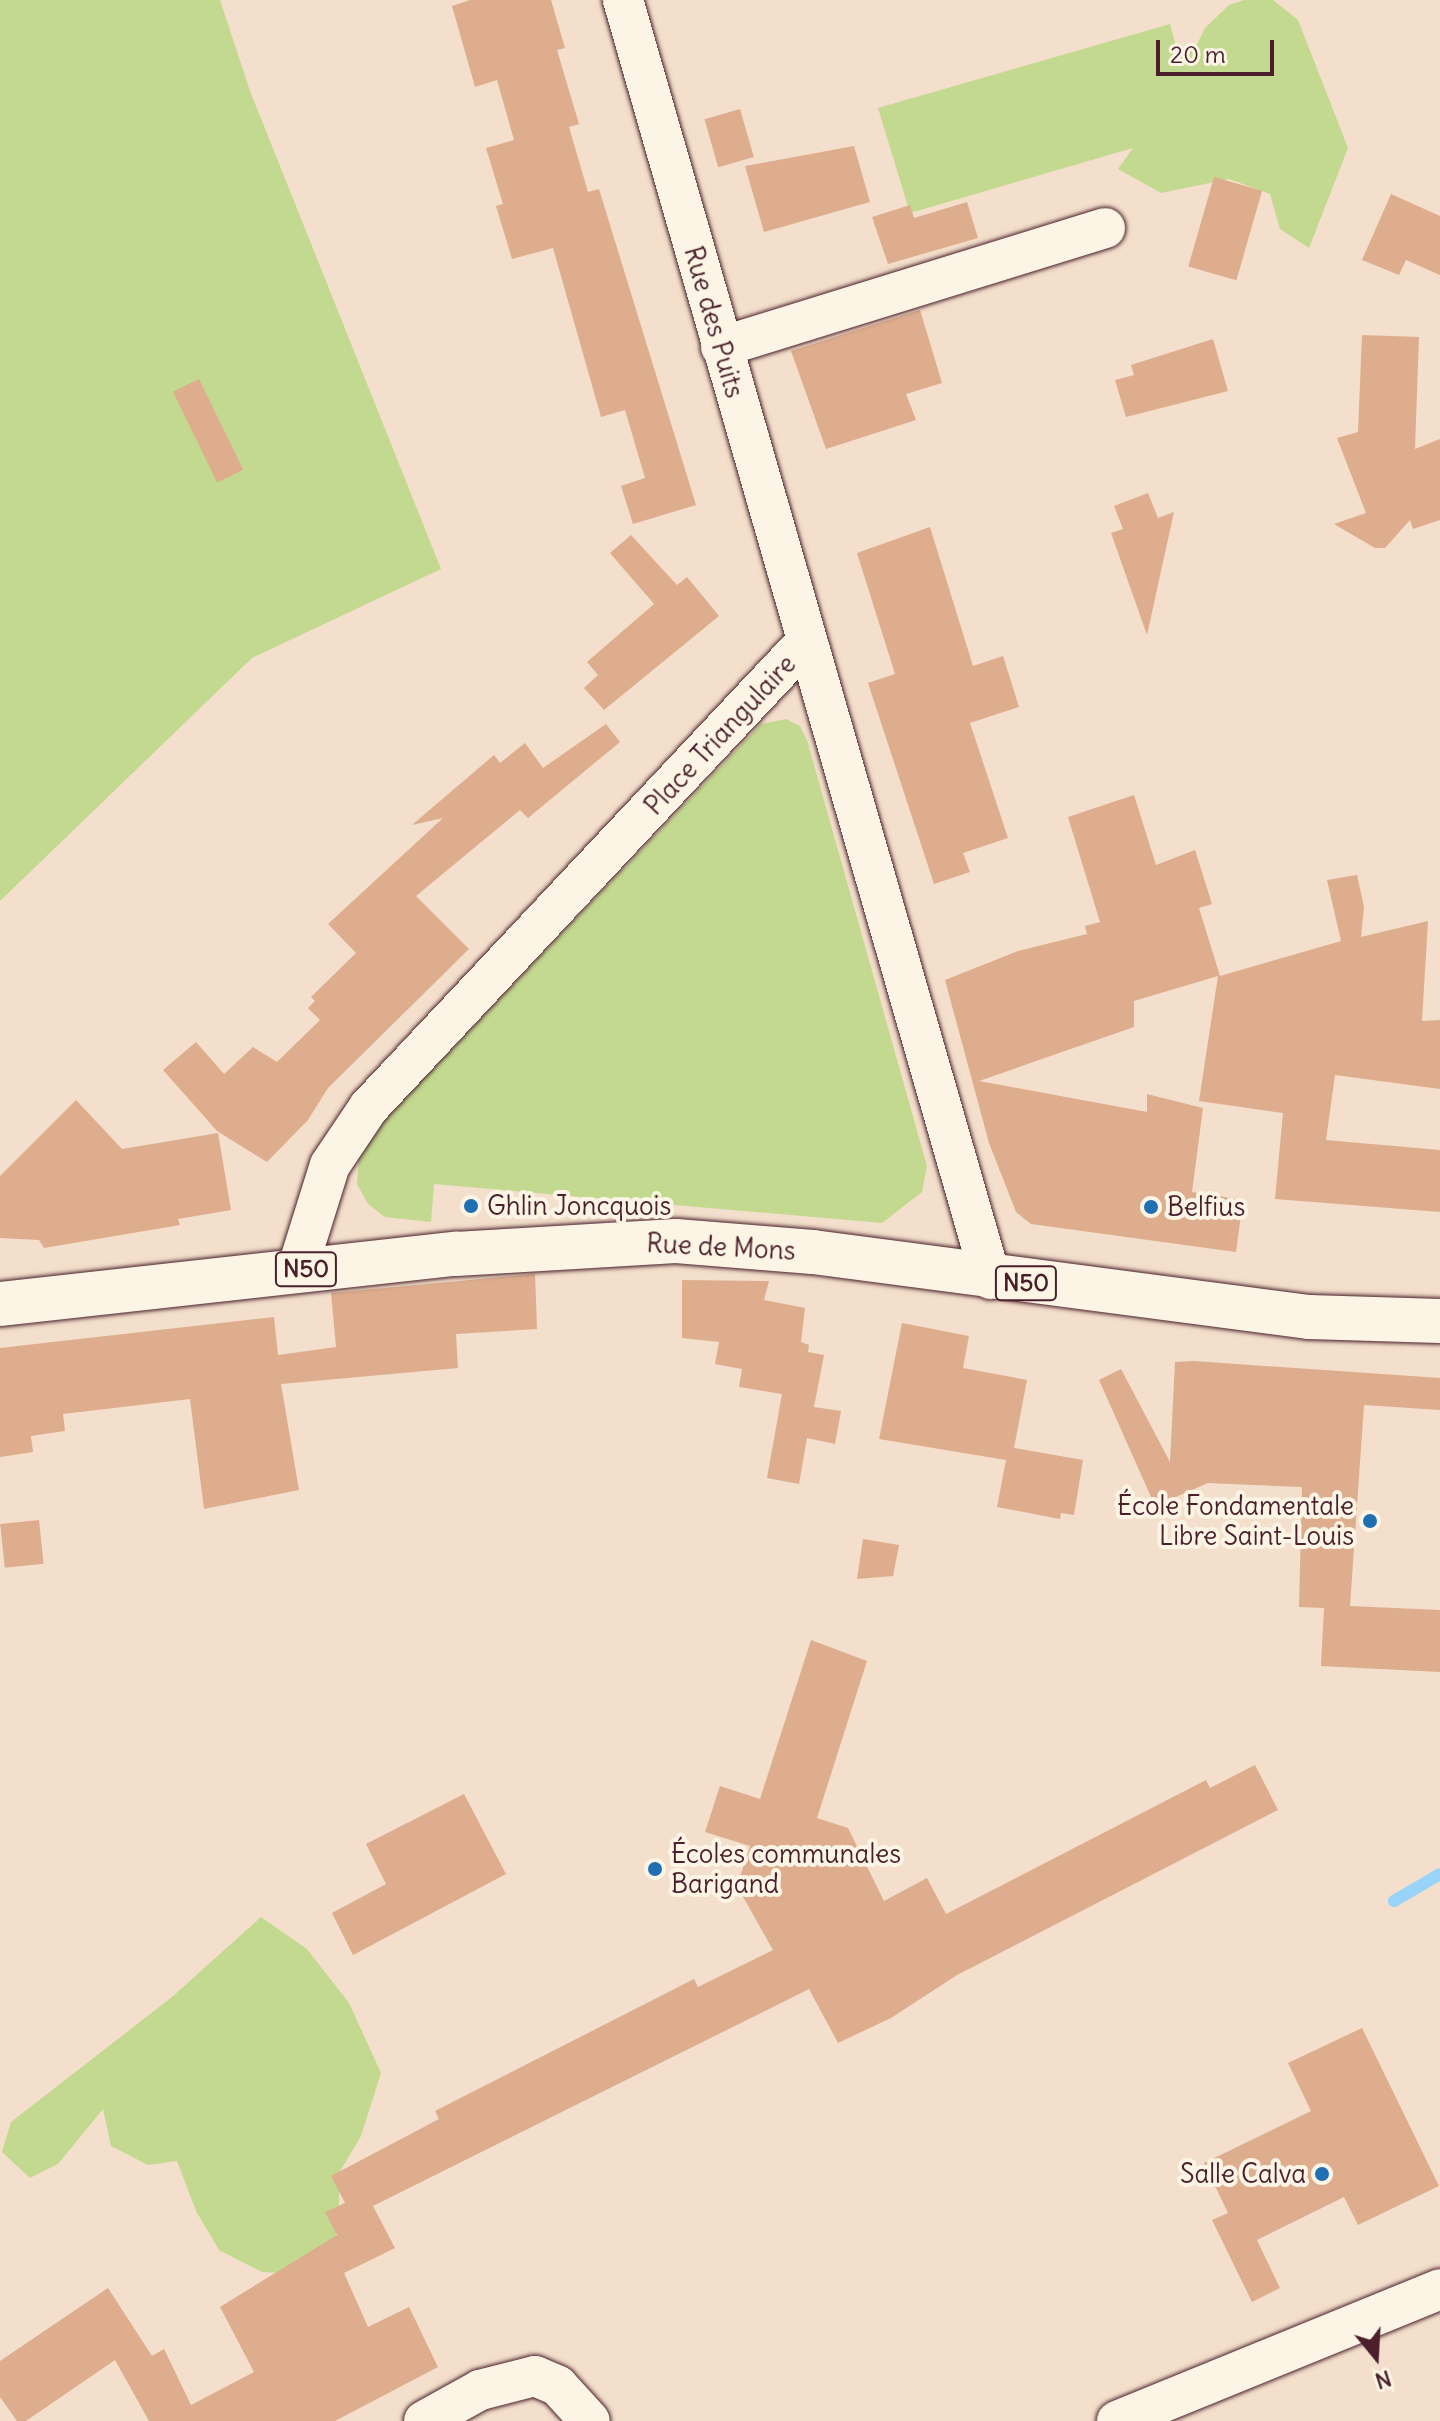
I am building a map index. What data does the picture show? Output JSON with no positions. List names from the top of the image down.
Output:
{
  "streets": {
    "main road": ["Rue de Mons", "N50"],
    "street": ["Rue des Puits", "Place Triangulaire"]
  },
  "crossings": [
    ["Rue des Puits", "Place Triangulaire"],
    ["Place Triangulaire", "Rue de Mons"]
  ],
  "places": [
    "Ghlin Joncquois",
    "Belfius",
    "École Fondamentale Libre Saint-Louis",
    "Écoles communales Barigand",
    "Salle Calva"
  ],
  "scale_bar": "20 m",
  "north": "bottom"
}
